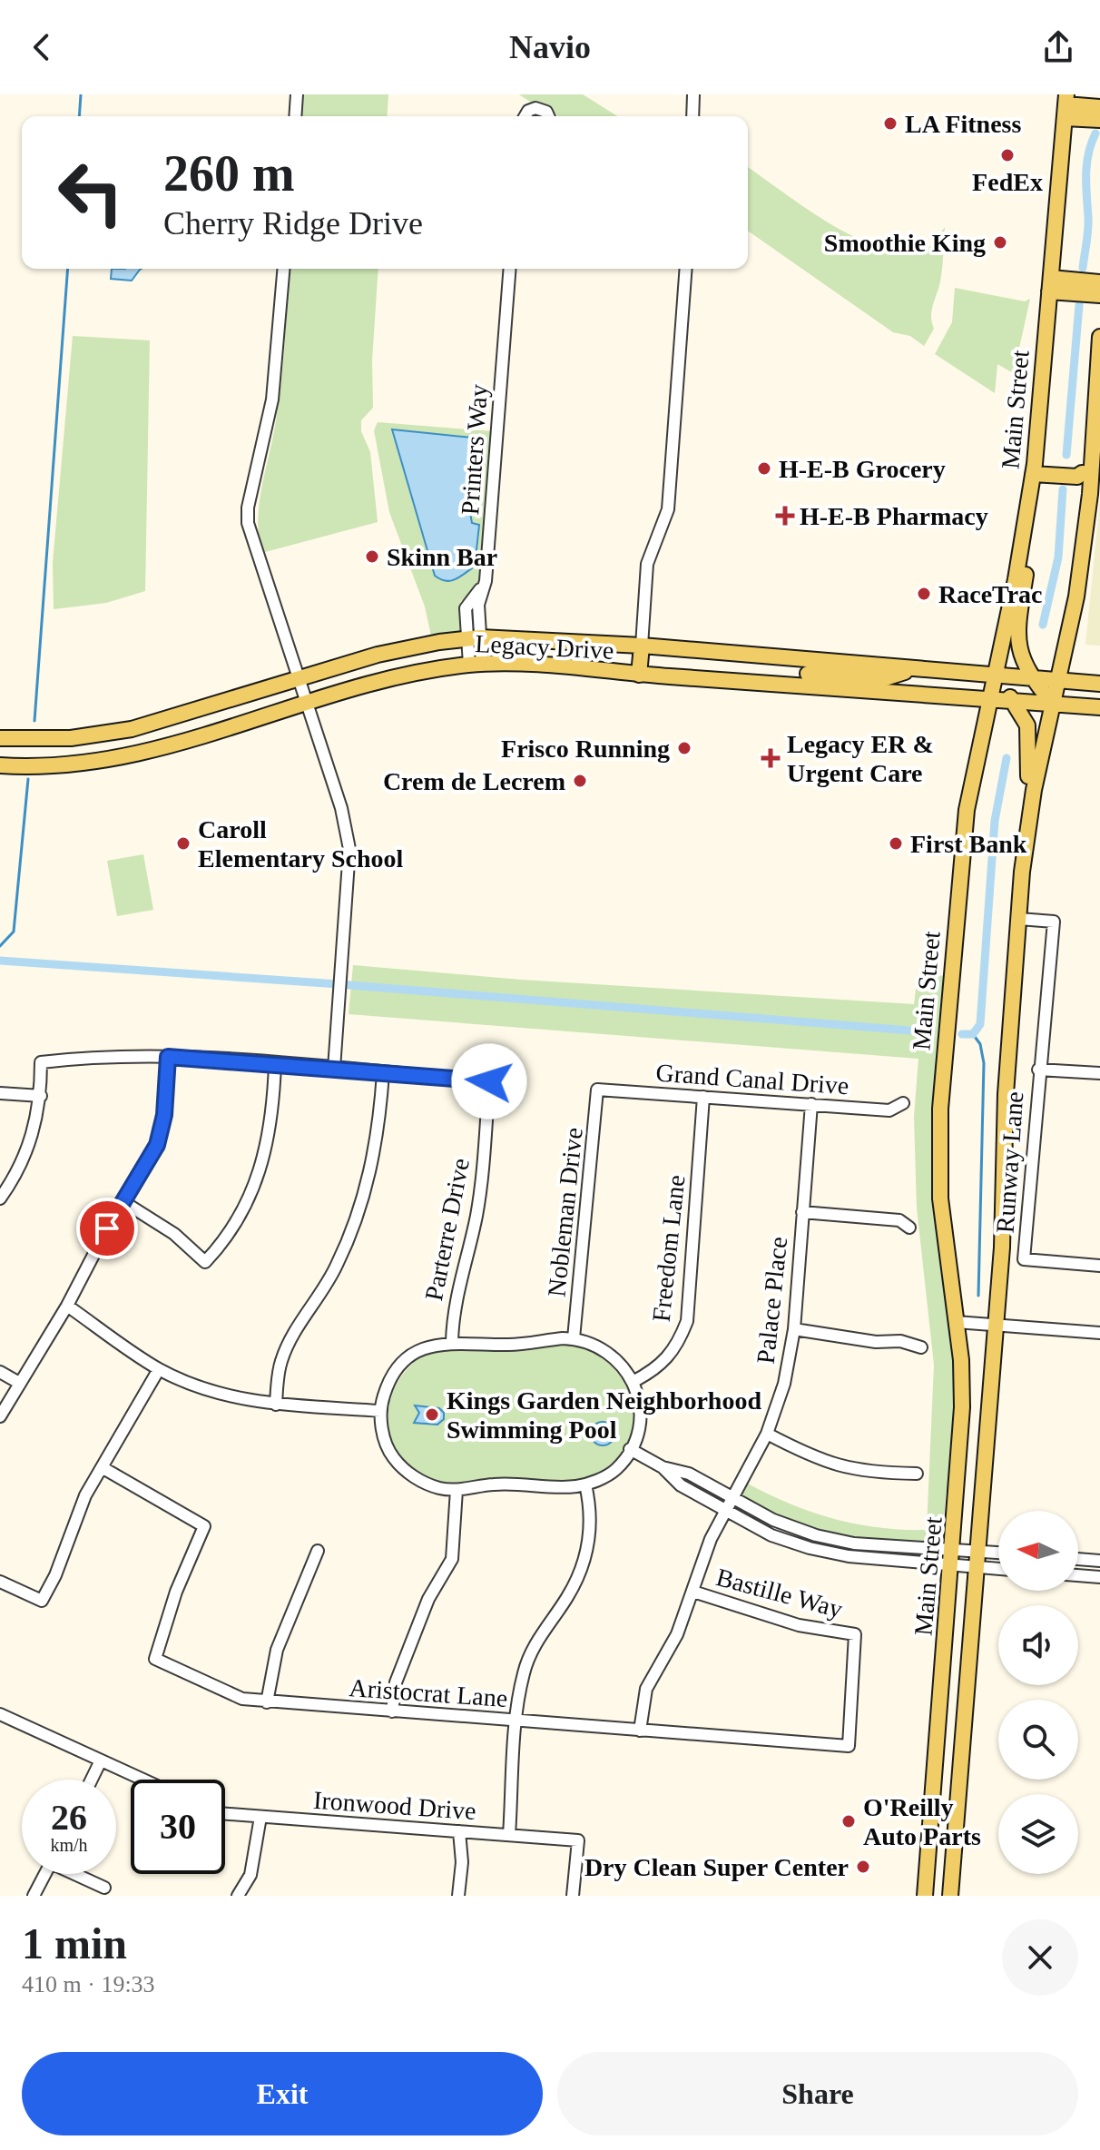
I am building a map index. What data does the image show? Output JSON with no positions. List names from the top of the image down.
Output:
{
  "streets": {
    "main road": ["Main Street", "Legacy Drive"],
    "street": [
      "Printers Way",
      "Grand Canal Drive",
      "Runway Lane",
      "Nobleman Drive",
      "Parterre Drive",
      "Freedom Lane",
      "Palace Place",
      "Bastille Way",
      "Aristocrat Lane",
      "Ironwood Drive"
    ]
  },
  "crossings": [
    ["Main Street", "Legacy Drive"],
    ["Main Street", "Runway Lane"],
    ["Printers Way", "Legacy Drive"],
    ["Grand Canal Drive", "Nobleman Drive"],
    ["Grand Canal Drive", "Freedom Lane"],
    ["Grand Canal Drive", "Palace Place"],
    ["Nobleman Drive", "Parterre Drive"],
    ["Nobleman Drive", "Freedom Lane"],
    ["Parterre Drive", "Freedom Lane"],
    ["Palace Place", "Bastille Way"],
    ["Palace Place", "Aristocrat Lane"],
    ["Bastille Way", "Aristocrat Lane"]
  ],
  "places": {
    "other": [
      "LA Fitness",
      "FedEx",
      "Smoothie King",
      "H-E-B Grocery",
      "Skinn Bar",
      "RaceTrac",
      "Frisco Running",
      "Crem de Lecrem",
      "Caroll Elementary School",
      "First Bank",
      "Kings Garden Neighborhood Swimming Pool",
      "O'Reilly Auto Parts",
      "Dry Clean Super Center"
    ],
    "health": ["H-E-B Pharmacy", "Legacy ER & Urgent Care"]
  },
  "north": "left",
  "page": {
    "header": "Navio",
    "turn": ["260 m", "Cherry Ridge Drive"],
    "speed": "26 km/h",
    "limit": "30",
    "heading": ["1 min", "410 m · 19:33"],
    "buttons": ["Exit", "Share"]
  }
}
